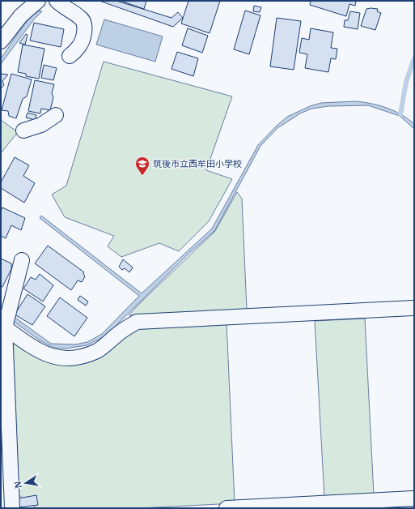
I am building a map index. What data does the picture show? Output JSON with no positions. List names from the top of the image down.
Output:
{
  "places": {
    "school or university": ["筑後市立西牟田小学校"]
  },
  "north": "left"
}
